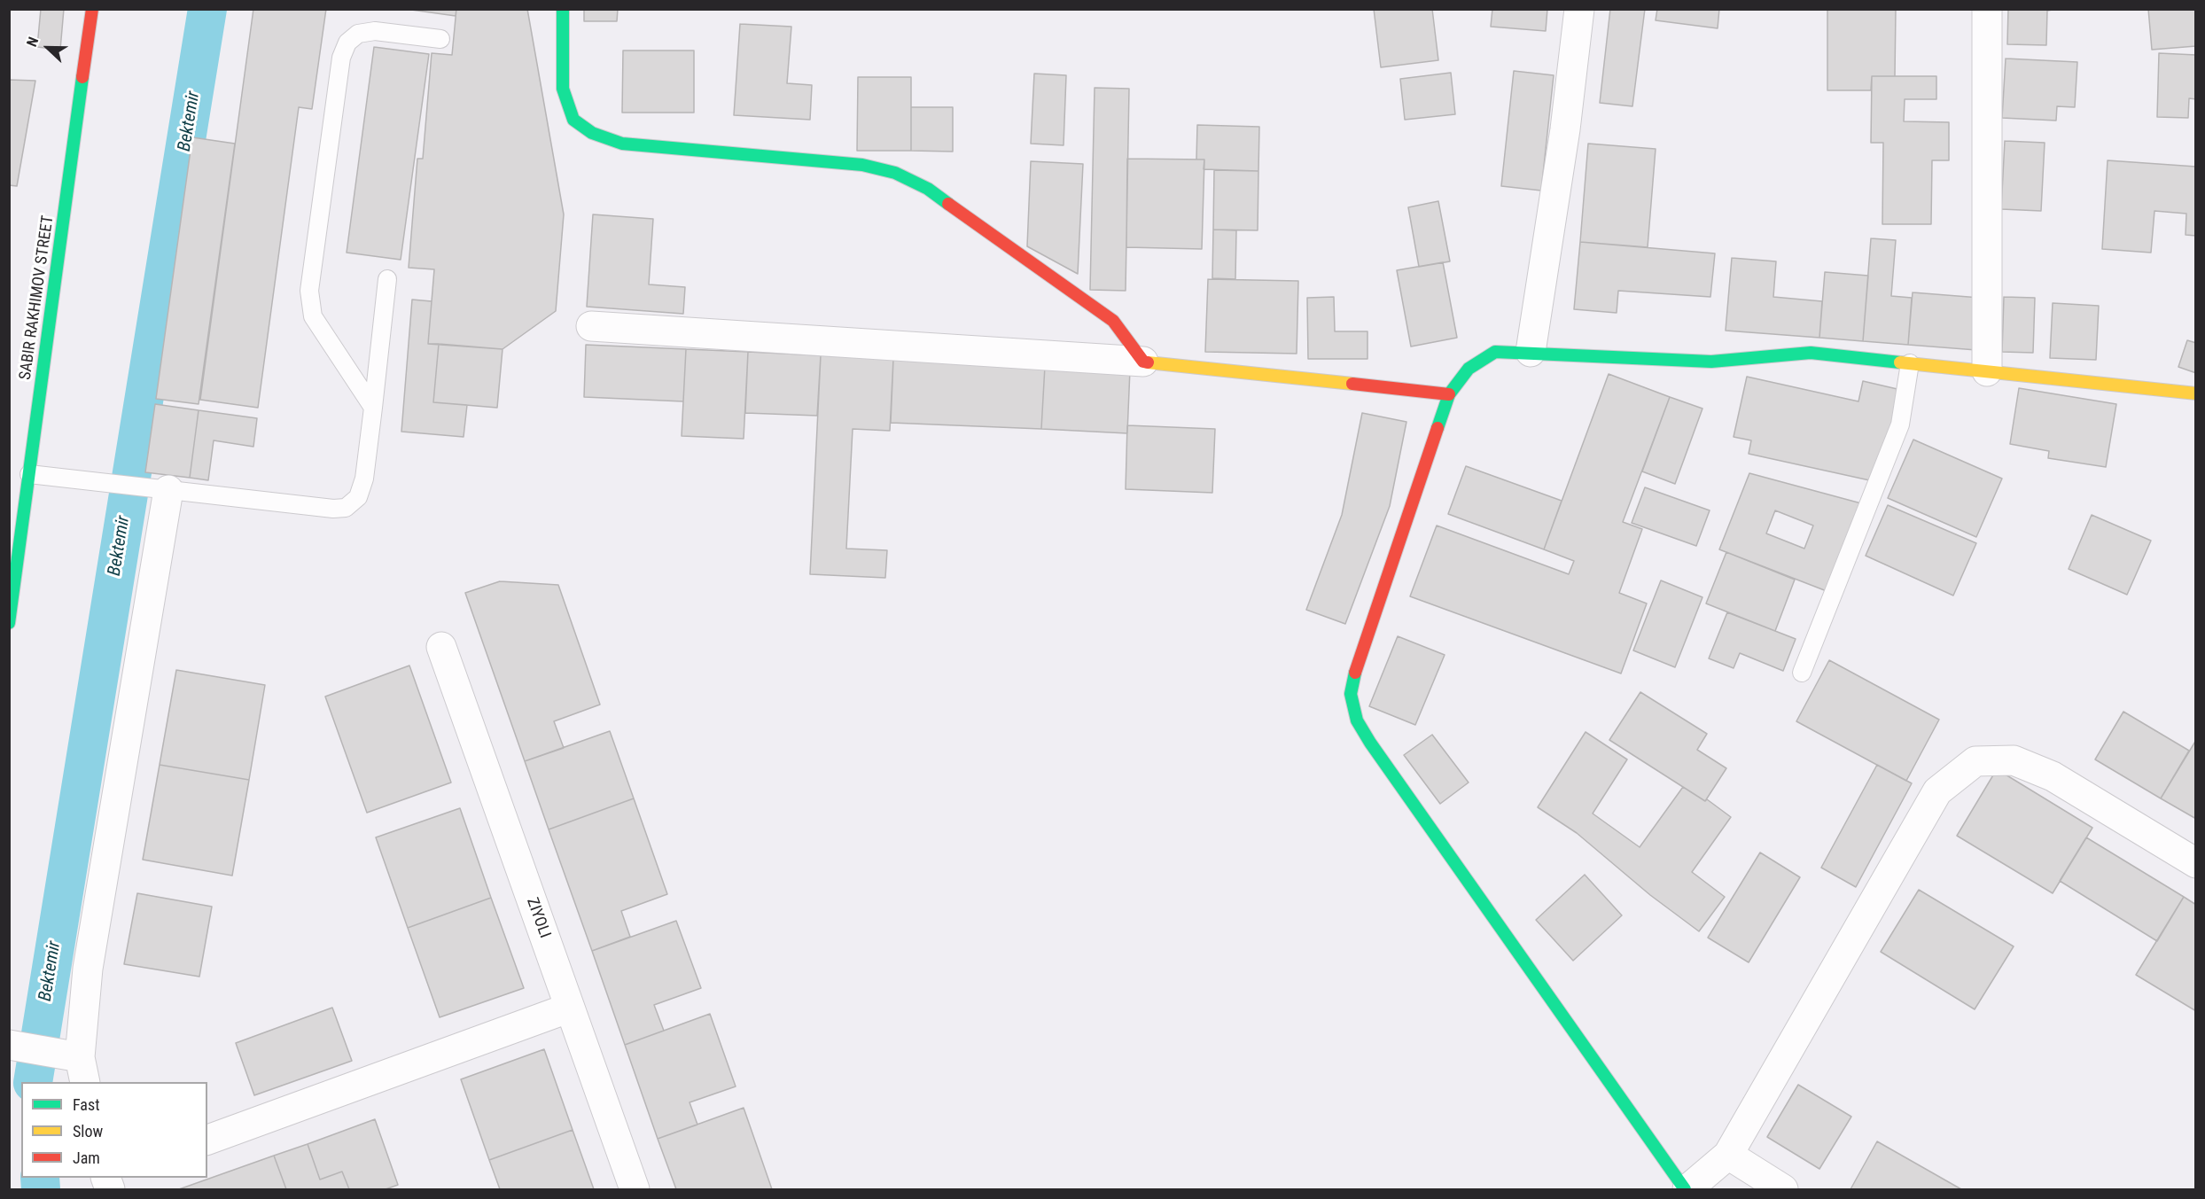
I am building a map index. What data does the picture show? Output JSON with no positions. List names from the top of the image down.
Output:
{
  "streets": {
    "street": ["SABIR RAKHIMOV STREET", "ZIYOLI"]
  },
  "water": ["Bektemir"],
  "legend": ["Fast", "Slow", "Jam"],
  "north": "left"
}
